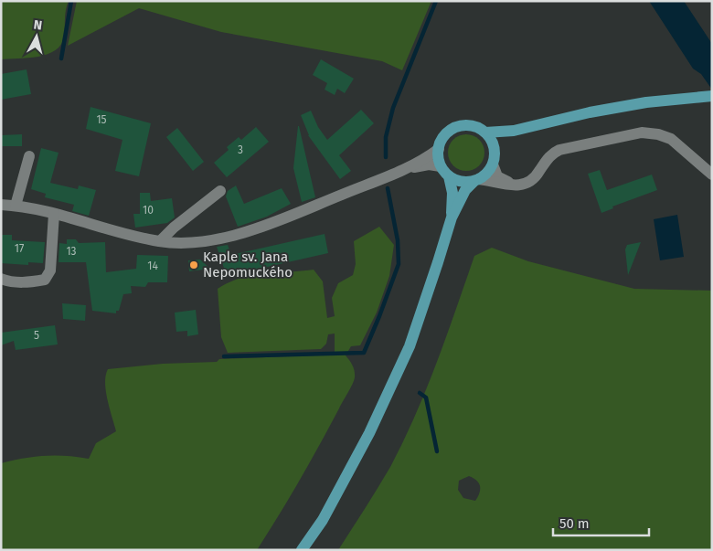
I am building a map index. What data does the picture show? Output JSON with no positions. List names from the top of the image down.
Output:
{
  "places": ["Kaple sv. Jana Nepomuckého"],
  "house_numbers": [
    "15",
    "3",
    "10",
    "17",
    "13",
    "14",
    "5"
  ],
  "scale_bar": "50 m",
  "north": "top"
}
